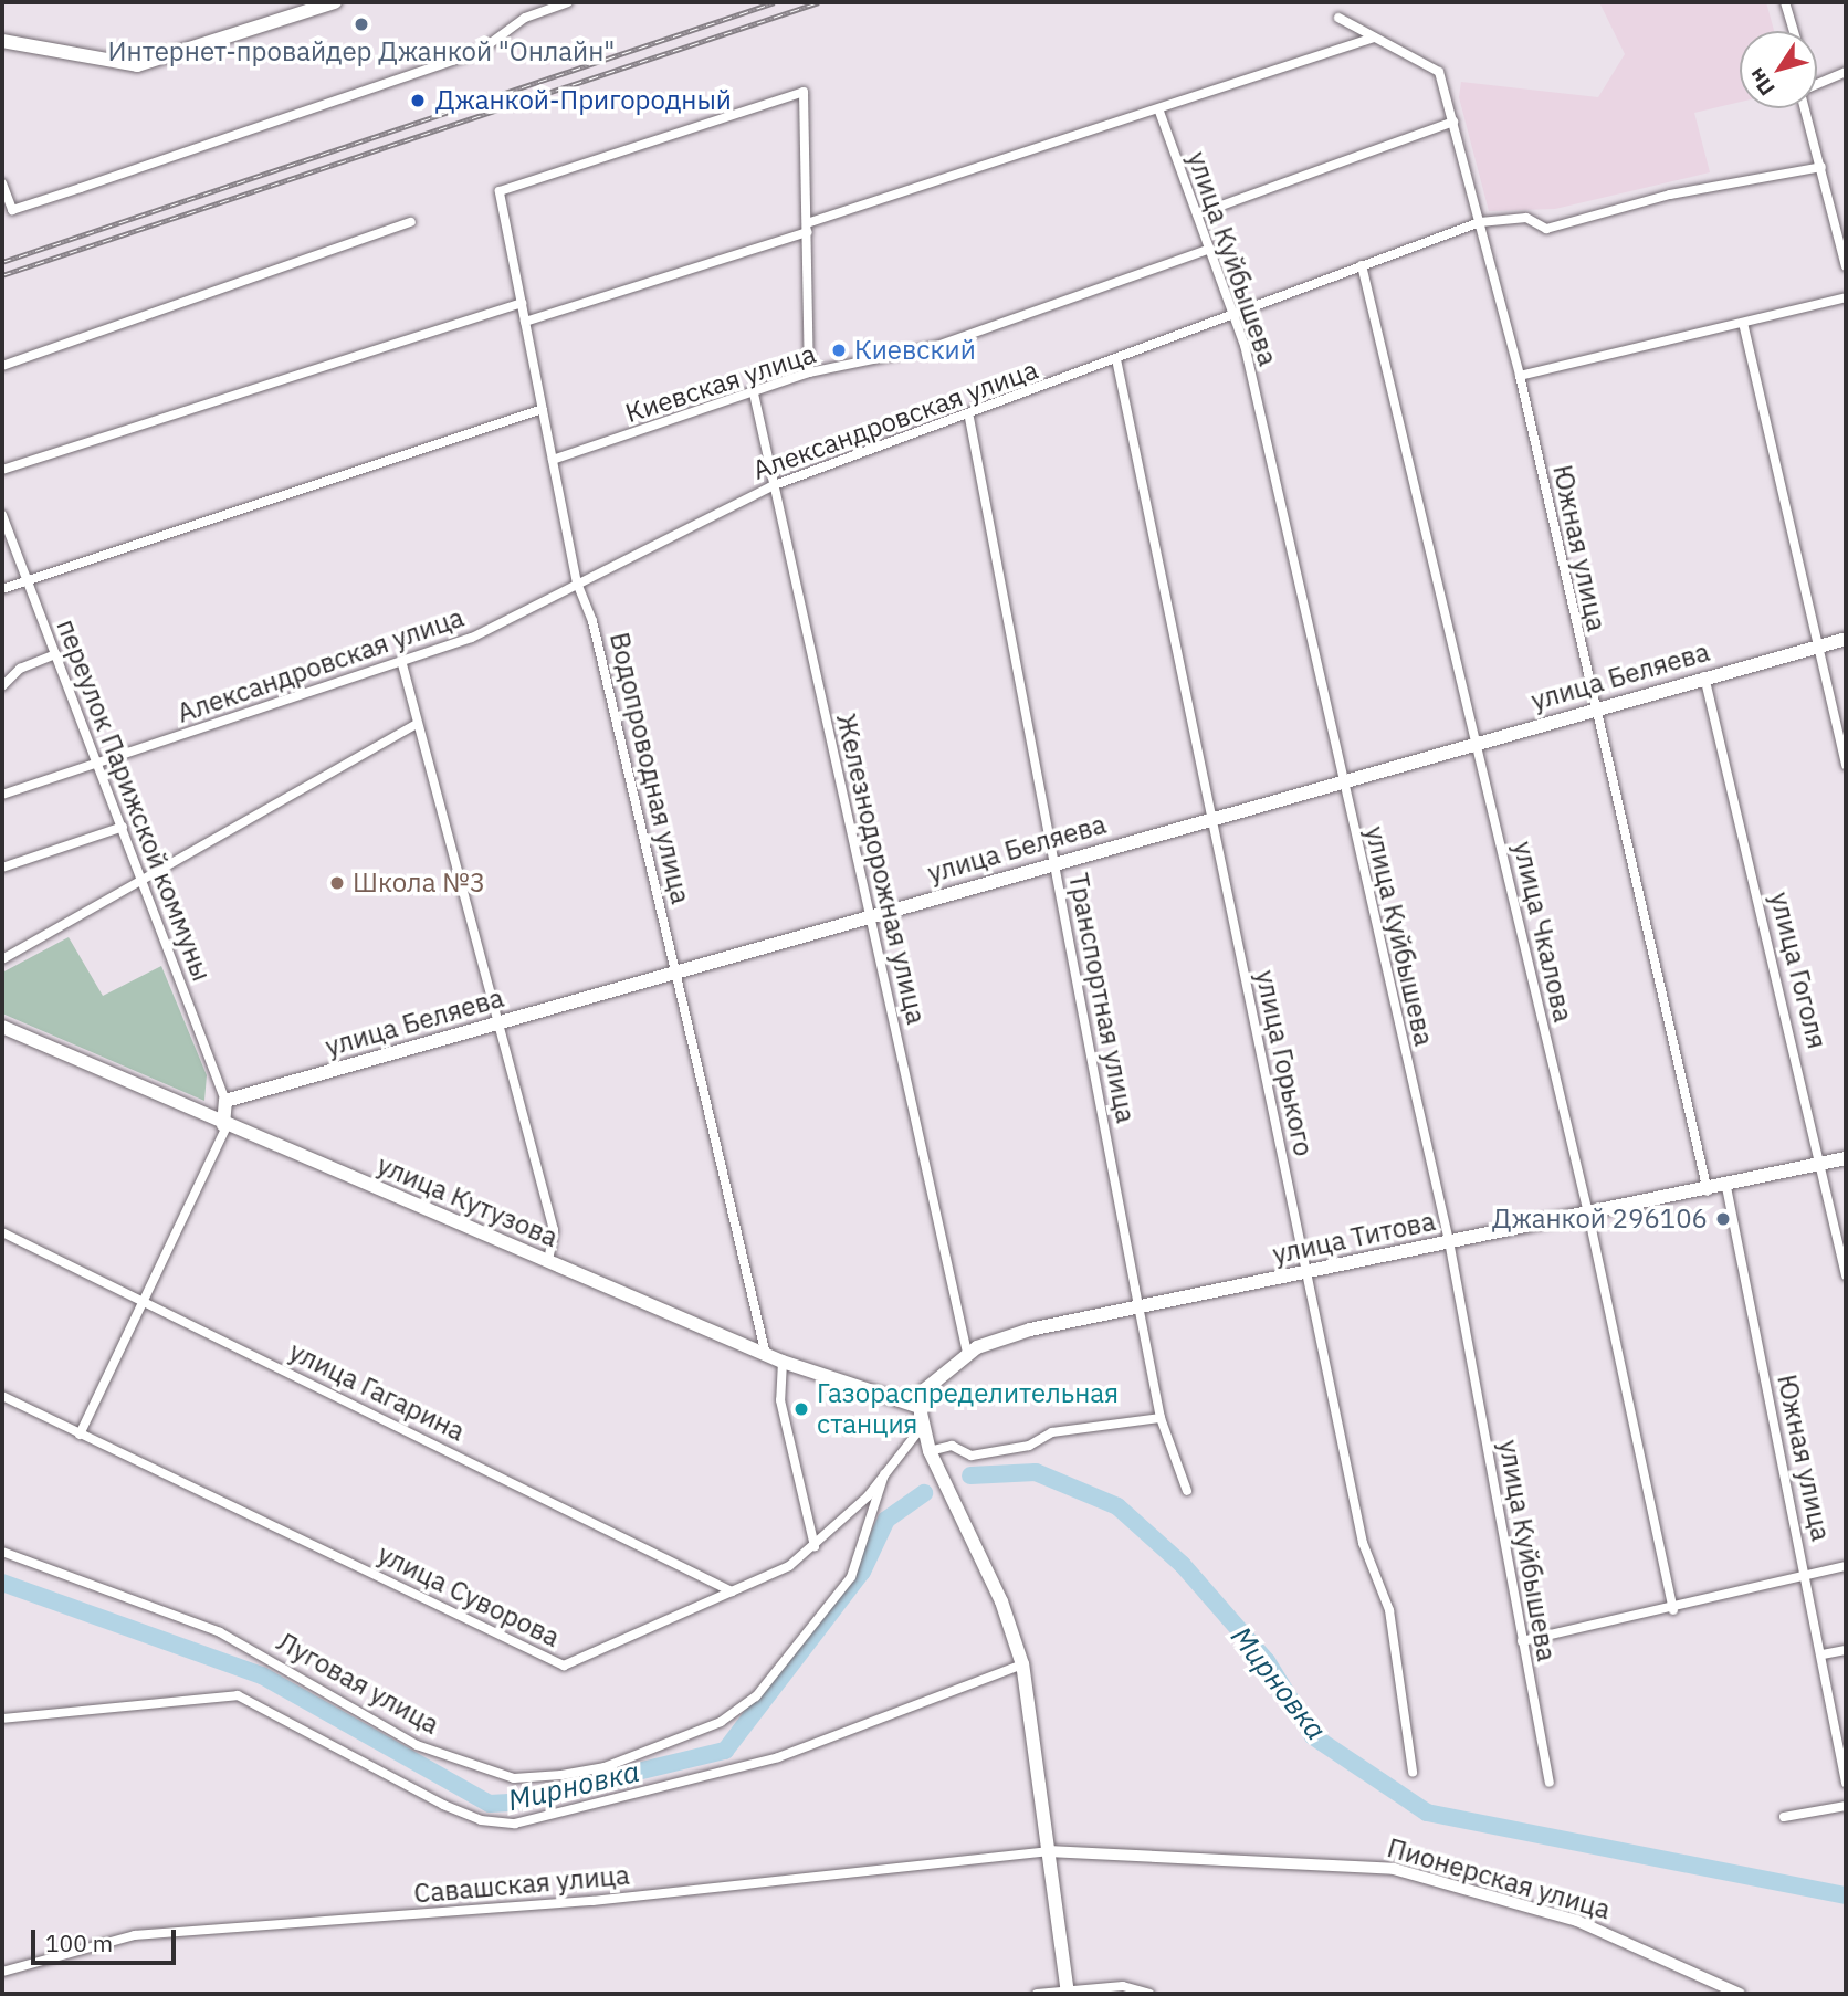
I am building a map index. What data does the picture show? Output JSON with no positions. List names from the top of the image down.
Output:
{
  "streets": {
    "main road": ["улица Беляева", "улица Кутузова", "улица Титова"],
    "street": [
      "улица Куйбышева",
      "Киевская улица",
      "Александровская улица",
      "Южная улица",
      "Водопроводная улица",
      "переулок Парижской коммуны",
      "Железнодорожная улица",
      "улица Чкалова",
      "улица Гоголя",
      "Транспортная улица",
      "улица Горького",
      "улица Гагарина",
      "улица Суворова",
      "Луговая улица",
      "Пионерская улица",
      "Савашская улица"
    ]
  },
  "crossings": [
    ["улица Куйбышева", "Киевская улица"],
    ["улица Куйбышева", "Александровская улица"],
    ["улица Куйбышева", "улица Беляева"],
    ["улица Куйбышева", "улица Титова"],
    ["Киевская улица", "Водопроводная улица"],
    ["Киевская улица", "Железнодорожная улица"],
    ["Александровская улица", "Южная улица"],
    ["Александровская улица", "Водопроводная улица"],
    ["Александровская улица", "переулок Парижской коммуны"],
    ["Александровская улица", "Железнодорожная улица"],
    ["Александровская улица", "улица Чкалова"],
    ["Александровская улица", "Транспортная улица"],
    ["Александровская улица", "улица Горького"],
    ["Южная улица", "улица Беляева"],
    ["Южная улица", "улица Титова"],
    ["улица Беляева", "Водопроводная улица"],
    ["улица Беляева", "переулок Парижской коммуны"],
    ["улица Беляева", "Железнодорожная улица"],
    ["улица Беляева", "улица Чкалова"],
    ["улица Беляева", "улица Гоголя"],
    ["улица Беляева", "Транспортная улица"],
    ["улица Беляева", "улица Горького"],
    ["Водопроводная улица", "улица Кутузова"],
    ["Железнодорожная улица", "улица Титова"],
    ["улица Чкалова", "улица Титова"],
    ["улица Гоголя", "улица Титова"],
    ["Транспортная улица", "улица Титова"],
    ["улица Горького", "улица Титова"],
    ["улица Кутузова", "улица Титова"],
    ["улица Гагарина", "улица Суворова"],
    ["улица Суворова", "Луговая улица"],
    ["Пионерская улица", "Савашская улица"]
  ],
  "water": ["Мирновка"],
  "places": [
    "Интернет-провайдер Джанкой \"Онлайн\"",
    "Джанкой-Пригородный",
    "Киевский",
    "Школа №3",
    "Джанкой 296106",
    "Газораспределительная станция"
  ],
  "scale_bar": "100 m",
  "north": "bottom left"
}
